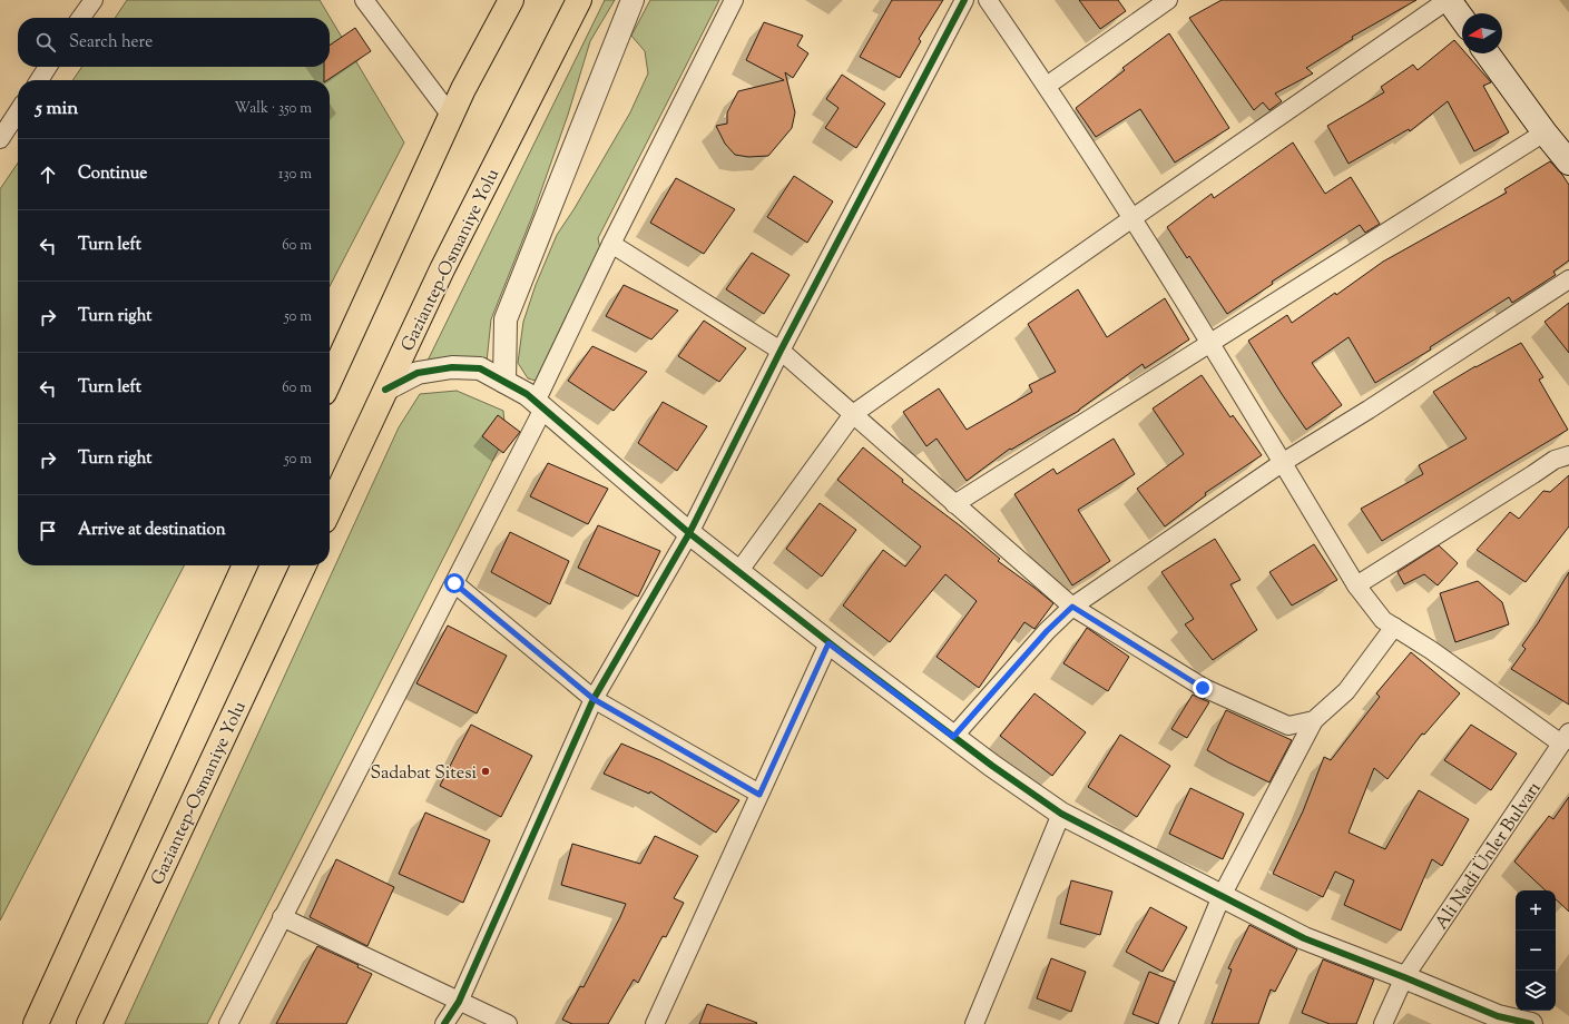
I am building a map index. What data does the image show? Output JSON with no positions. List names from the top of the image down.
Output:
{
  "streets": {
    "highway": ["Gaziantep-Osmaniye Yolu"],
    "street": ["Ali Nadi Ünler Bulvarı"]
  },
  "places": ["Sadabat Sitesi"],
  "north": "left",
  "page": {
    "search": "Search here",
    "heading": ["5 min", "Walk · 350 m"],
    "list": [
      ["Continue", "130 m"],
      ["Turn left", "60 m"],
      ["Turn right", "50 m"],
      ["Turn left", "60 m"],
      ["Turn right", "50 m"],
      "Arrive at destination"
    ],
    "map_buttons": ["+", "−"]
  }
}
